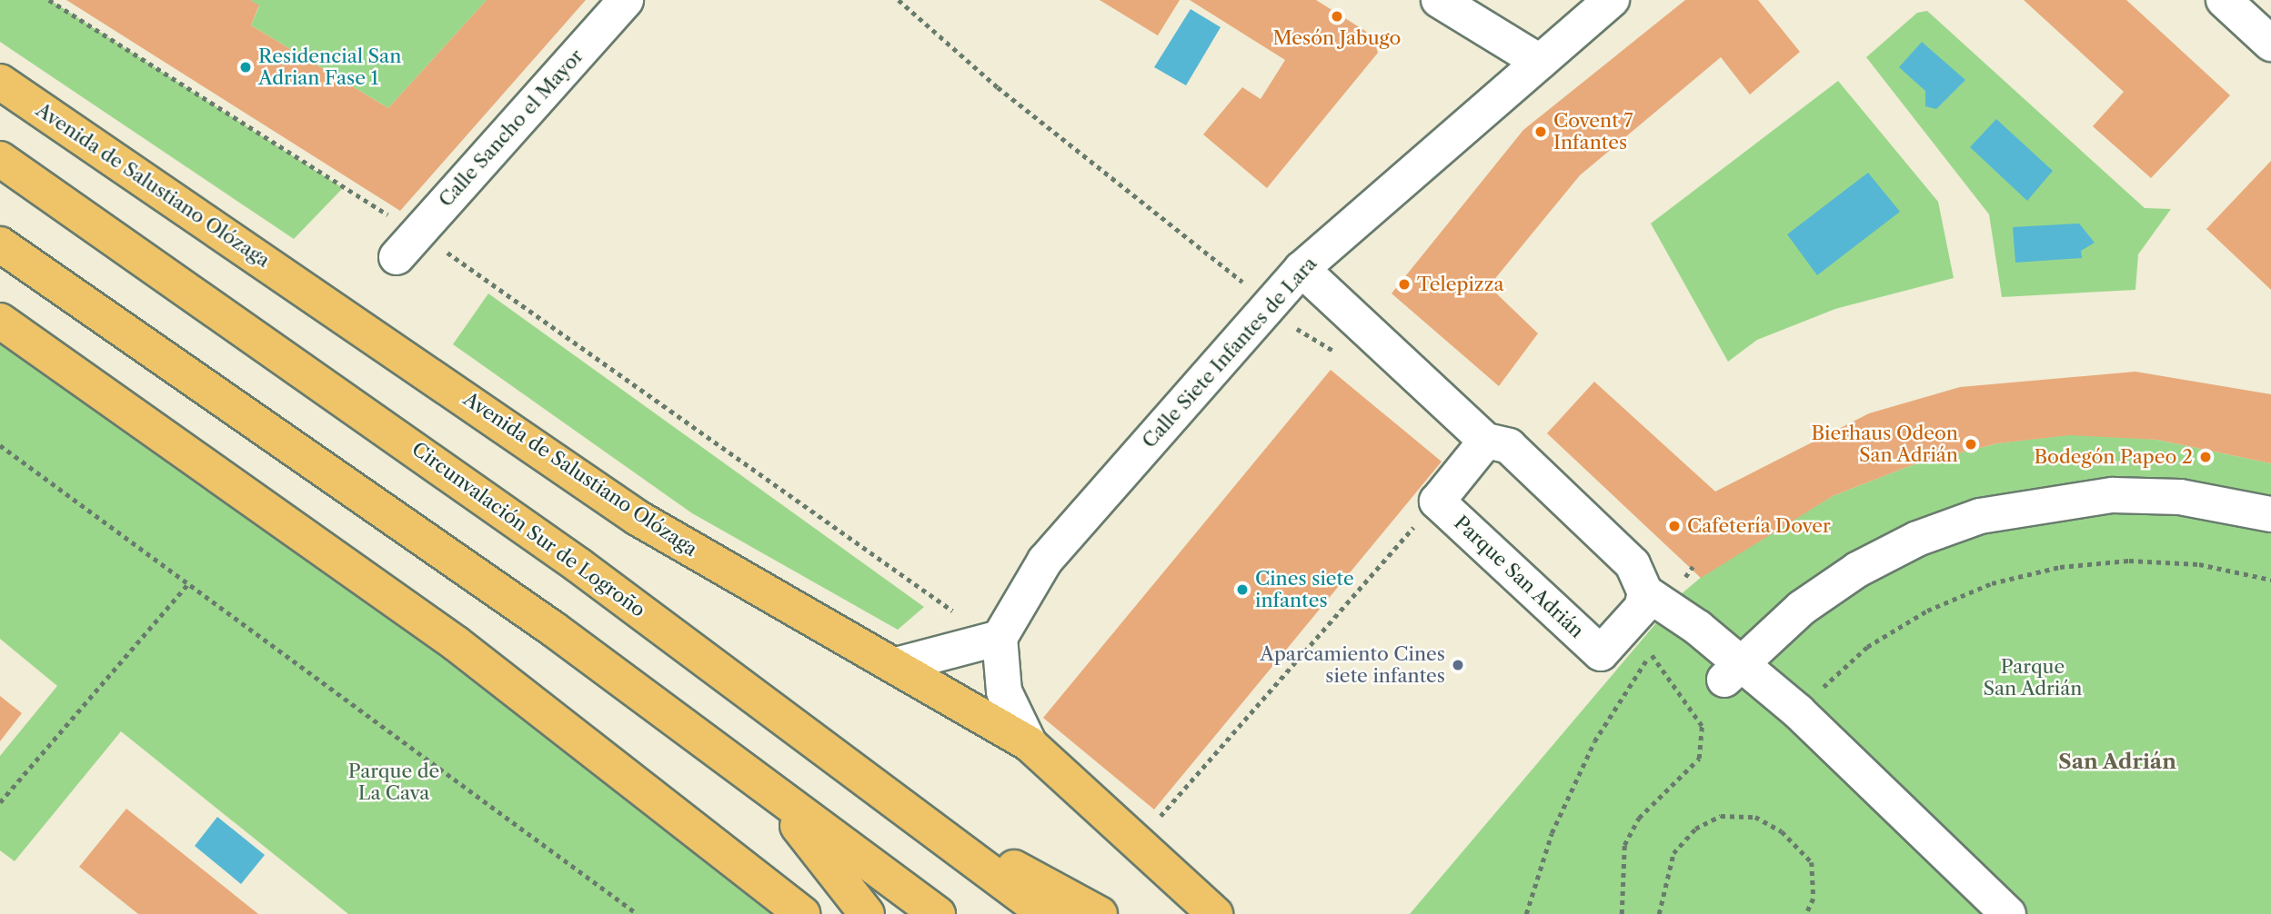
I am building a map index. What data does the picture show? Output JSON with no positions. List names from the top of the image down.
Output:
{
  "streets": {
    "main road": ["Avenida de Salustiano Olózaga", "Circunvalación Sur de Logroño"],
    "street": ["Calle Sancho el Mayor", "Calle Siete Infantes de Lara", "Parque San Adrián"]
  },
  "districts": ["San Adrián"],
  "parks": ["Parque San Adrián", "Parque de La Cava"],
  "places": [
    "Mesón Jabugo",
    "Residencial San Adrian Fase 1",
    "Covent 7 Infantes",
    "Telepizza",
    "Bierhaus Odeon San Adrián",
    "Bodegón Papeo 2",
    "Cafetería Dover",
    "Cines siete infantes",
    "Aparcamiento Cines siete infantes"
  ]
}
